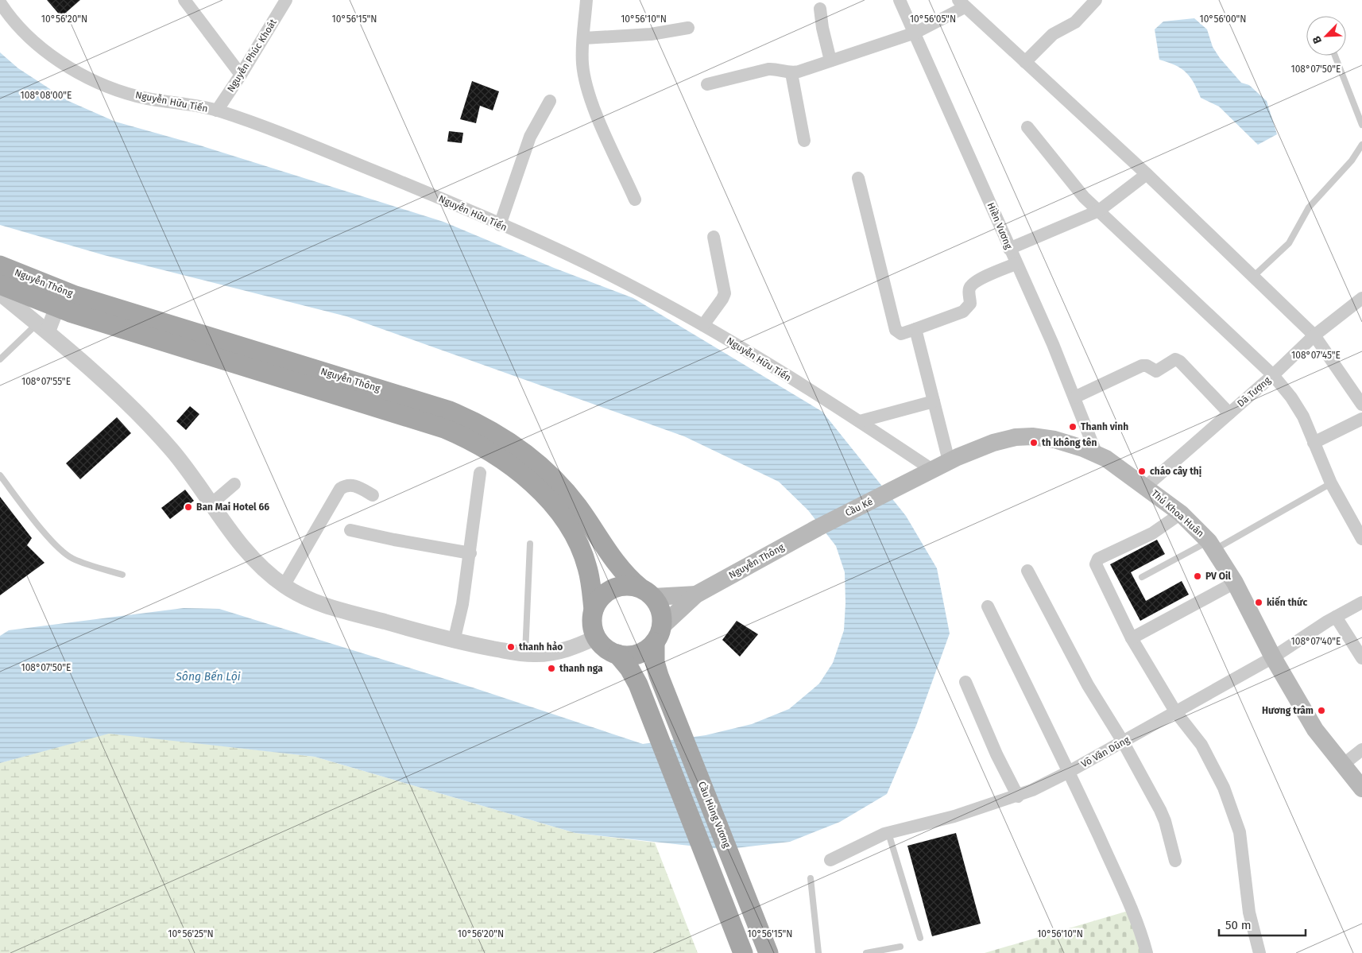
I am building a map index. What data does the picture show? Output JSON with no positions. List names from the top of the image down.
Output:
{
  "streets": {
    "main road": [
      "Nguyễn Thông",
      "Cầu Ké",
      "Thủ Khoa Huân",
      "Cầu Hùng Vương"
    ],
    "street": [
      "Nguyễn Phúc Khoát",
      "Nguyễn Hữu Tiến",
      "Hiền Vương",
      "Dã Tượng",
      "Võ Văn Dũng"
    ]
  },
  "crossings": [
    ["Nguyễn Phúc Khoát", "Nguyễn Hữu Tiến"],
    ["Nguyễn Hữu Tiến", "Thủ Khoa Huân"],
    ["Hiền Vương", "Thủ Khoa Huân"],
    ["Nguyễn Thông", "Cầu Ké"],
    ["Nguyễn Thông", "Cầu Hùng Vương"],
    ["Dã Tượng", "Thủ Khoa Huân"],
    ["Cầu Ké", "Thủ Khoa Huân"],
    ["Thủ Khoa Huân", "Võ Văn Dũng"]
  ],
  "water": ["Sông Bến Lội"],
  "places": [
    "Thanh vinh",
    "th không tên",
    "cháo cây thị",
    "Ban Mai Hotel 66",
    "PV Oil",
    "kiến thức",
    "thanh hảo",
    "thanh nga",
    "Hương trâm"
  ],
  "scale_bar": "50 m",
  "north": "bottom left",
  "coordinates": [
    "10°56'20\"N",
    "10°56'15\"N",
    "10°56'10\"N",
    "10°56'05\"N",
    "10°56'00\"N",
    "108°07'50\"E",
    "108°08'00\"E",
    "108°07'45\"E",
    "108°07'55\"E",
    "108°07'40\"E",
    "10°56'25\"N"
  ]
}
